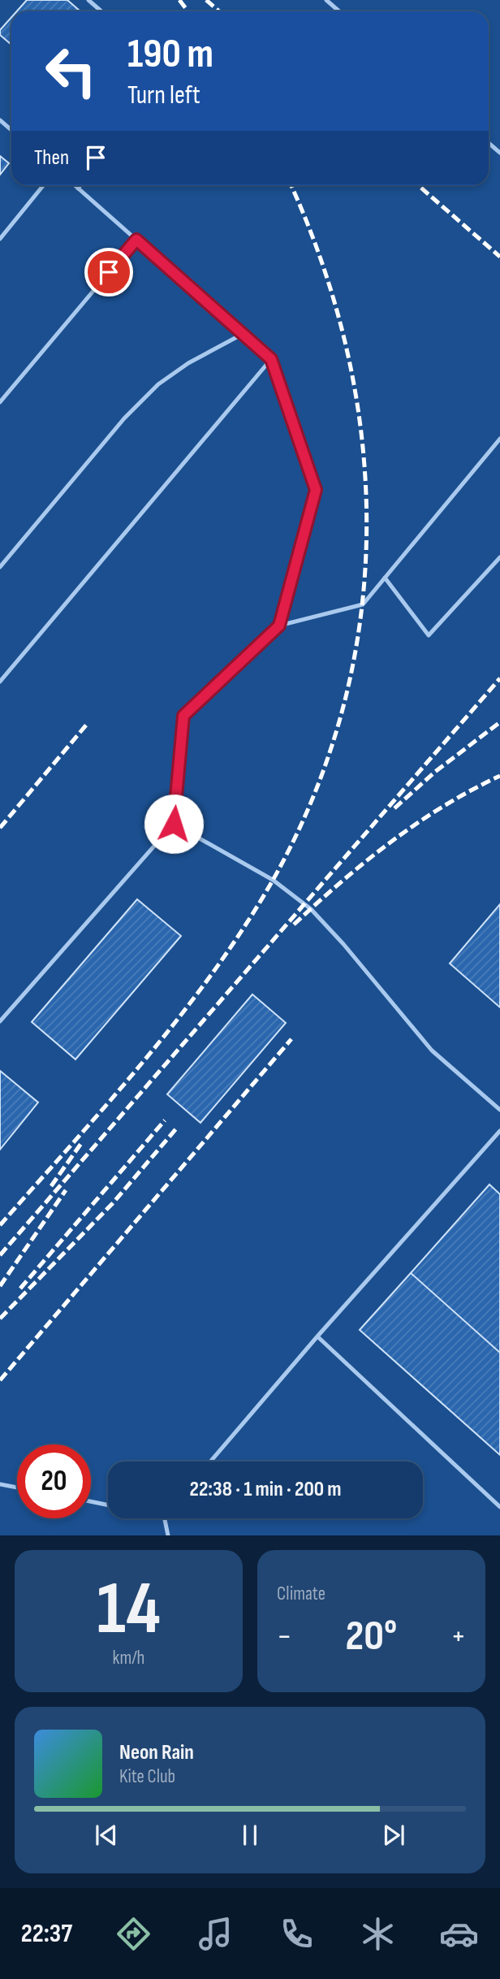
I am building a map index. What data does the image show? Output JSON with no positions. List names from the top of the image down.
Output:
{
  "page": {
    "turn": ["190 m", "Turn left"],
    "then": "Then",
    "limit": "20",
    "trip": "22:38 · 1 min · 200 m",
    "tile": [
      ["14", "km/h"],
      "Climate"
    ],
    "heat": ["−", "20°", "+"],
    "song": ["Neon Rain", "Kite Club"],
    "tabs": "22:37"
  }
}
